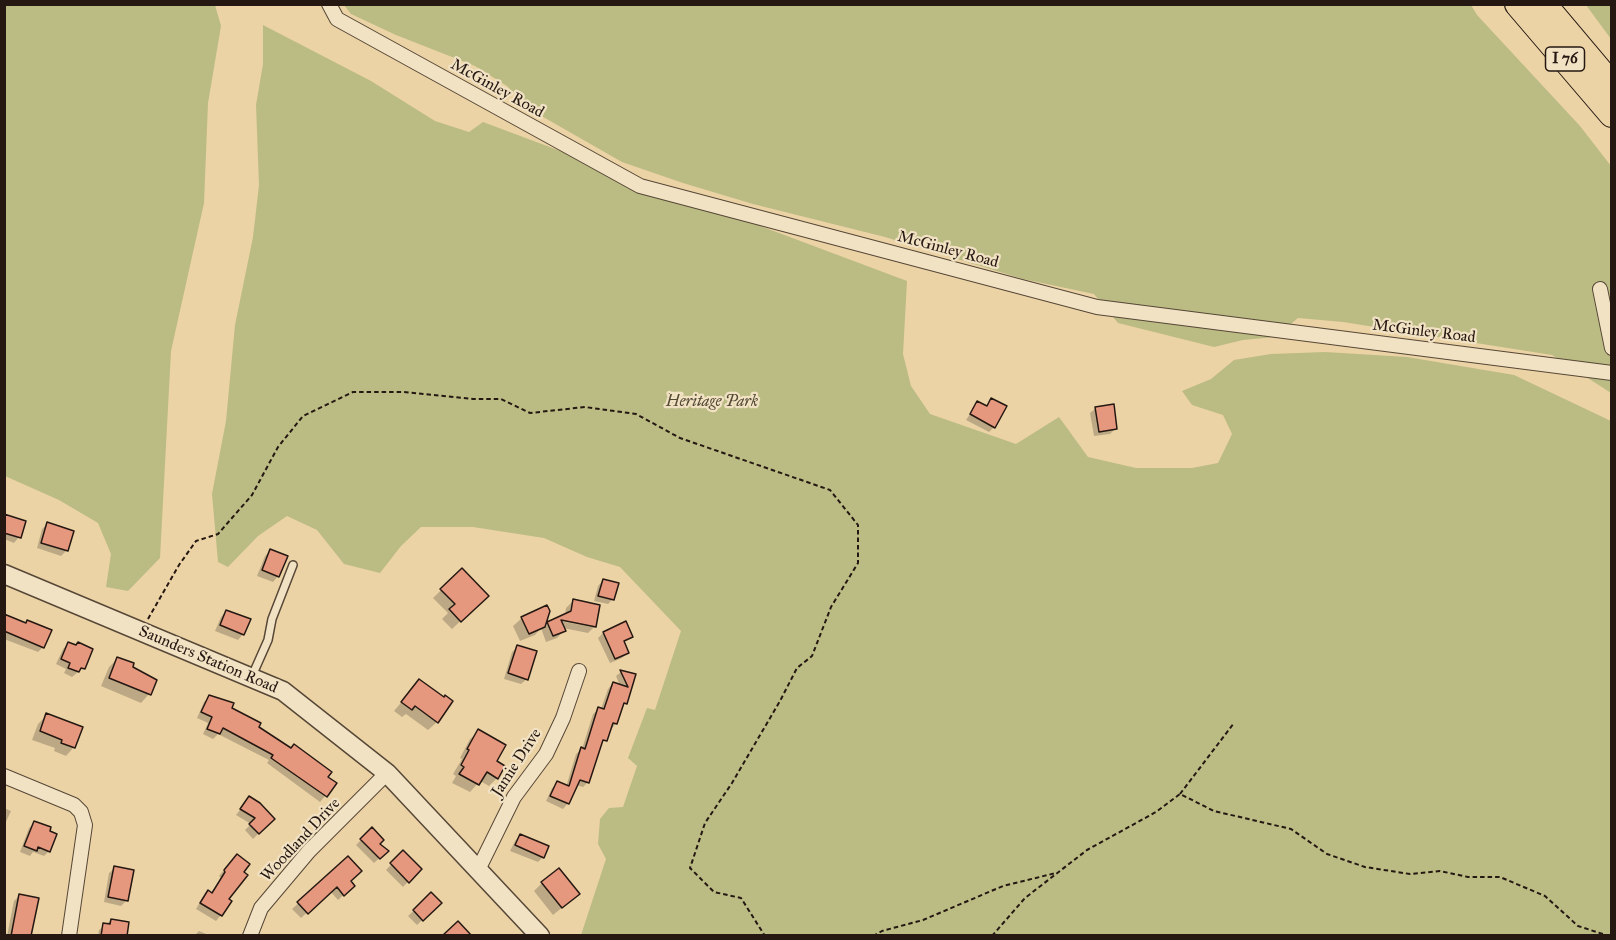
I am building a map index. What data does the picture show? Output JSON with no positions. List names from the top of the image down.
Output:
{
  "streets": {
    "highway": ["I 76"],
    "street": [
      "McGinley Road",
      "Saunders Station Road",
      "Jamie Drive",
      "Woodland Drive"
    ]
  },
  "crossings": [
    ["Saunders Station Road", "Jamie Drive"],
    ["Saunders Station Road", "Woodland Drive"]
  ],
  "parks": ["Heritage Park"]
}
